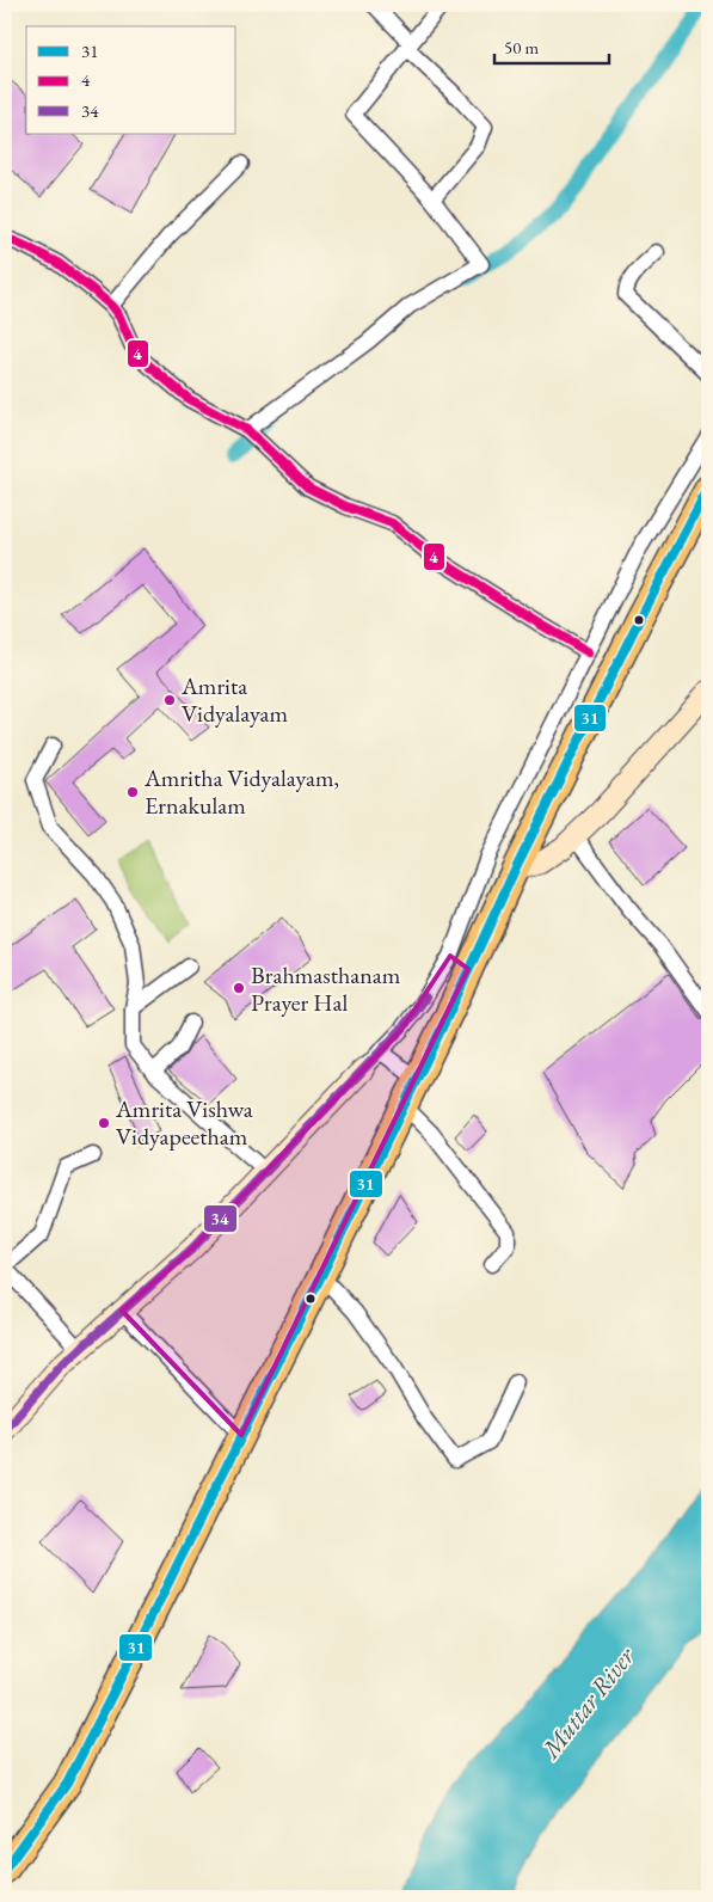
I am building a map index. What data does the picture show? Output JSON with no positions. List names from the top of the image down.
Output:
{
  "water": ["Muttar River"],
  "places": [
    "Amrita Vidyalayam",
    "Amritha Vidyalayam, Ernakulam",
    "Brahmasthanam Prayer Hal",
    "Amrita Vishwa Vidyapeetham"
  ],
  "lines": ["transit line 4", "transit line 31", "transit line 34"],
  "legend": ["31", "4", "34"],
  "scale_bar": "50 m"
}
